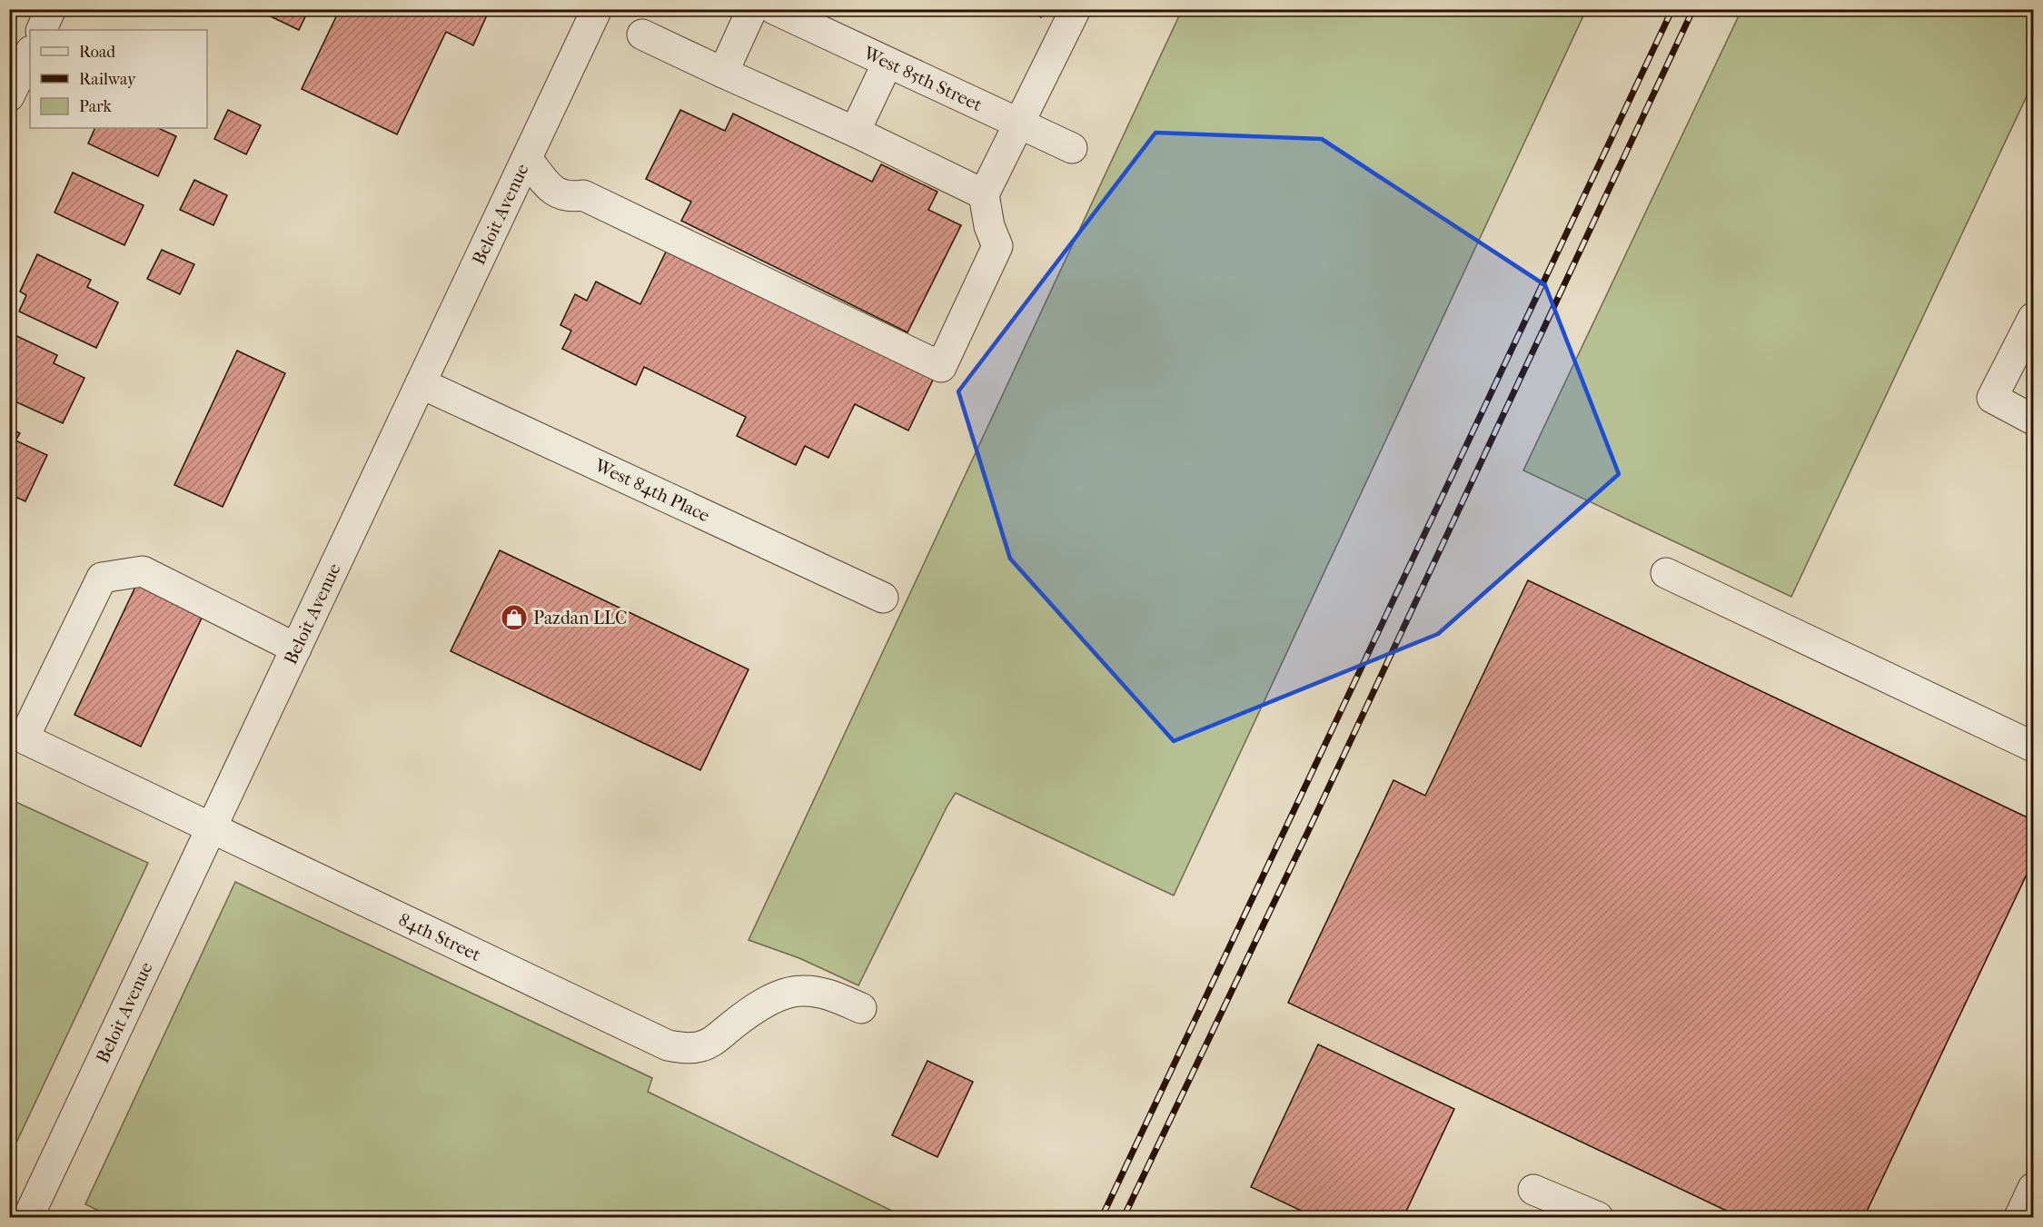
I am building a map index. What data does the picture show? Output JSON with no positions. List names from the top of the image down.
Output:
{
  "streets": {
    "street": [
      "West 85th Street",
      "Beloit Avenue",
      "West 84th Place",
      "84th Street"
    ]
  },
  "crossings": [
    ["Beloit Avenue", "West 84th Place"],
    ["Beloit Avenue", "84th Street"]
  ],
  "places": {
    "shop": ["Pazdan LLC"]
  },
  "legend": ["Road", "Railway", "Park"]
}
